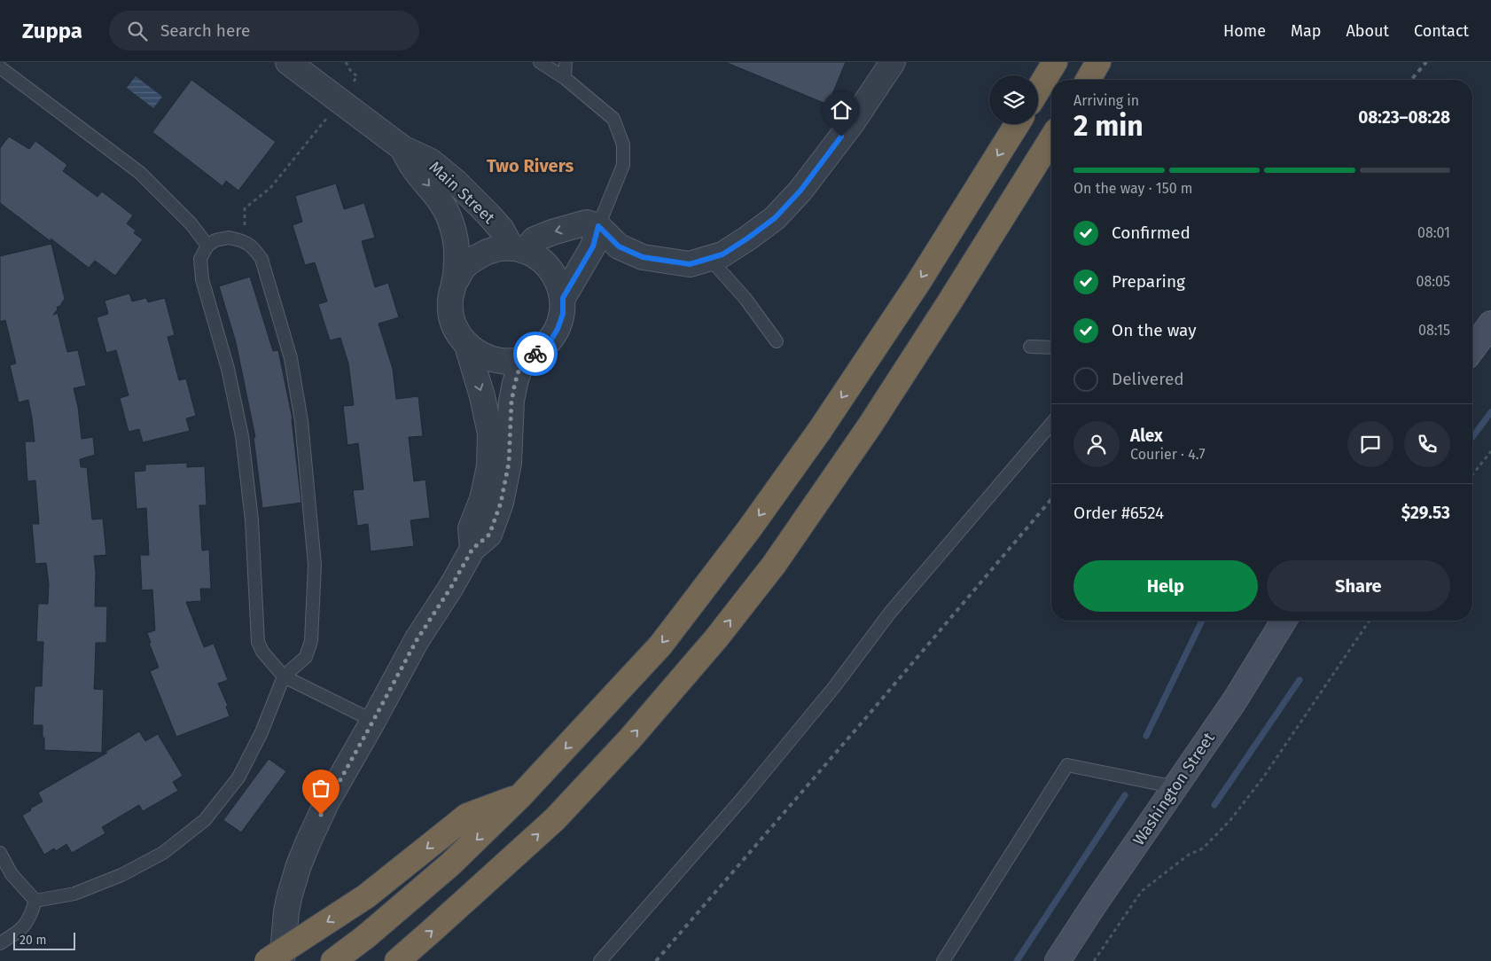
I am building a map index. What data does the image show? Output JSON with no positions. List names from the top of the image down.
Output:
{
  "streets": {
    "main road": ["Washington Street"],
    "street": ["Main Street"]
  },
  "districts": ["Two Rivers"],
  "scale_bar": "20 m",
  "page": {
    "header": "Zuppa",
    "search": "Search here",
    "nav": [
      "Home",
      "Map",
      "About",
      "Contact"
    ],
    "heading": ["2 min", "Arriving in", "08:23–08:28"],
    "panel": [
      "Alex",
      "Courier · 4.7",
      "Order #6524",
      "$29.53"
    ],
    "bar": "On the way · 150 m",
    "list": [
      ["Confirmed", "08:01"],
      ["Preparing", "08:05"],
      ["On the way", "08:15"],
      "Delivered"
    ],
    "buttons": ["Help", "Share"],
    "scale": "20 m"
  }
}
